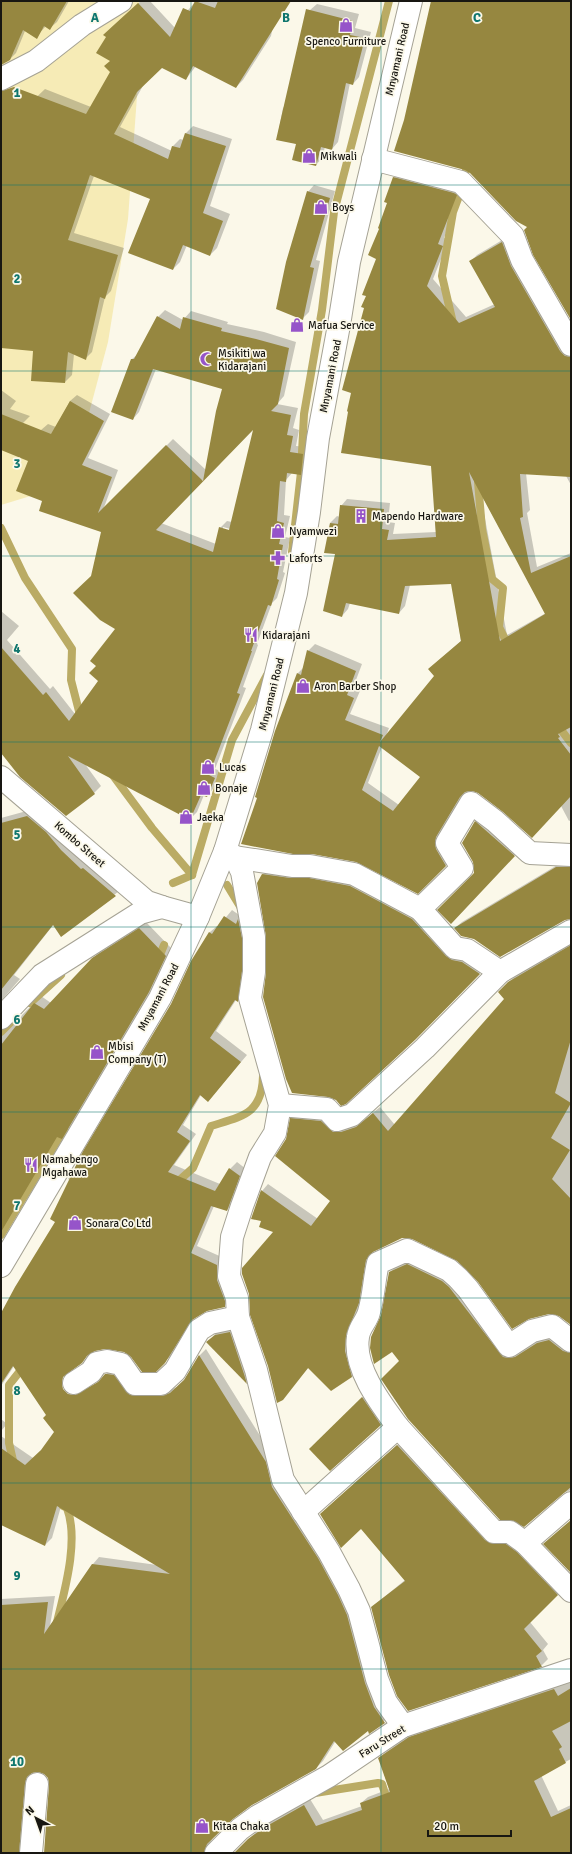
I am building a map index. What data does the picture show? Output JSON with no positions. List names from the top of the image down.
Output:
{
  "streets": {
    "street": ["Mnyamani Road", "Kombo Street", "Faru Street"]
  },
  "crossings": [
    ["Mnyamani Road", "Kombo Street"]
  ],
  "places": {
    "shop": [
      "Spenco Furniture",
      "Mikwali",
      "Boys",
      "Mafua Service",
      "Nyamwezi",
      "Aron Barber Shop",
      "Lucas",
      "Bonaje",
      "Jaeka",
      "Mbisi Company (T)",
      "Sonara Co Ltd",
      "Kitaa Chaka"
    ],
    "mosque": ["Msikiti wa Kidarajani"],
    "building": ["Mapendo Hardware"],
    "pharmacy": ["Laforts"],
    "restaurant": ["Kidarajani", "Namabengo Mgahawa"]
  },
  "scale_bar": "20 m",
  "north": "top left",
  "grid": {
    "columns": ["A", "B", "C"],
    "rows": [
      "1",
      "2",
      "3",
      "4",
      "5",
      "6",
      "7",
      "8",
      "9",
      "10"
    ]
  }
}
